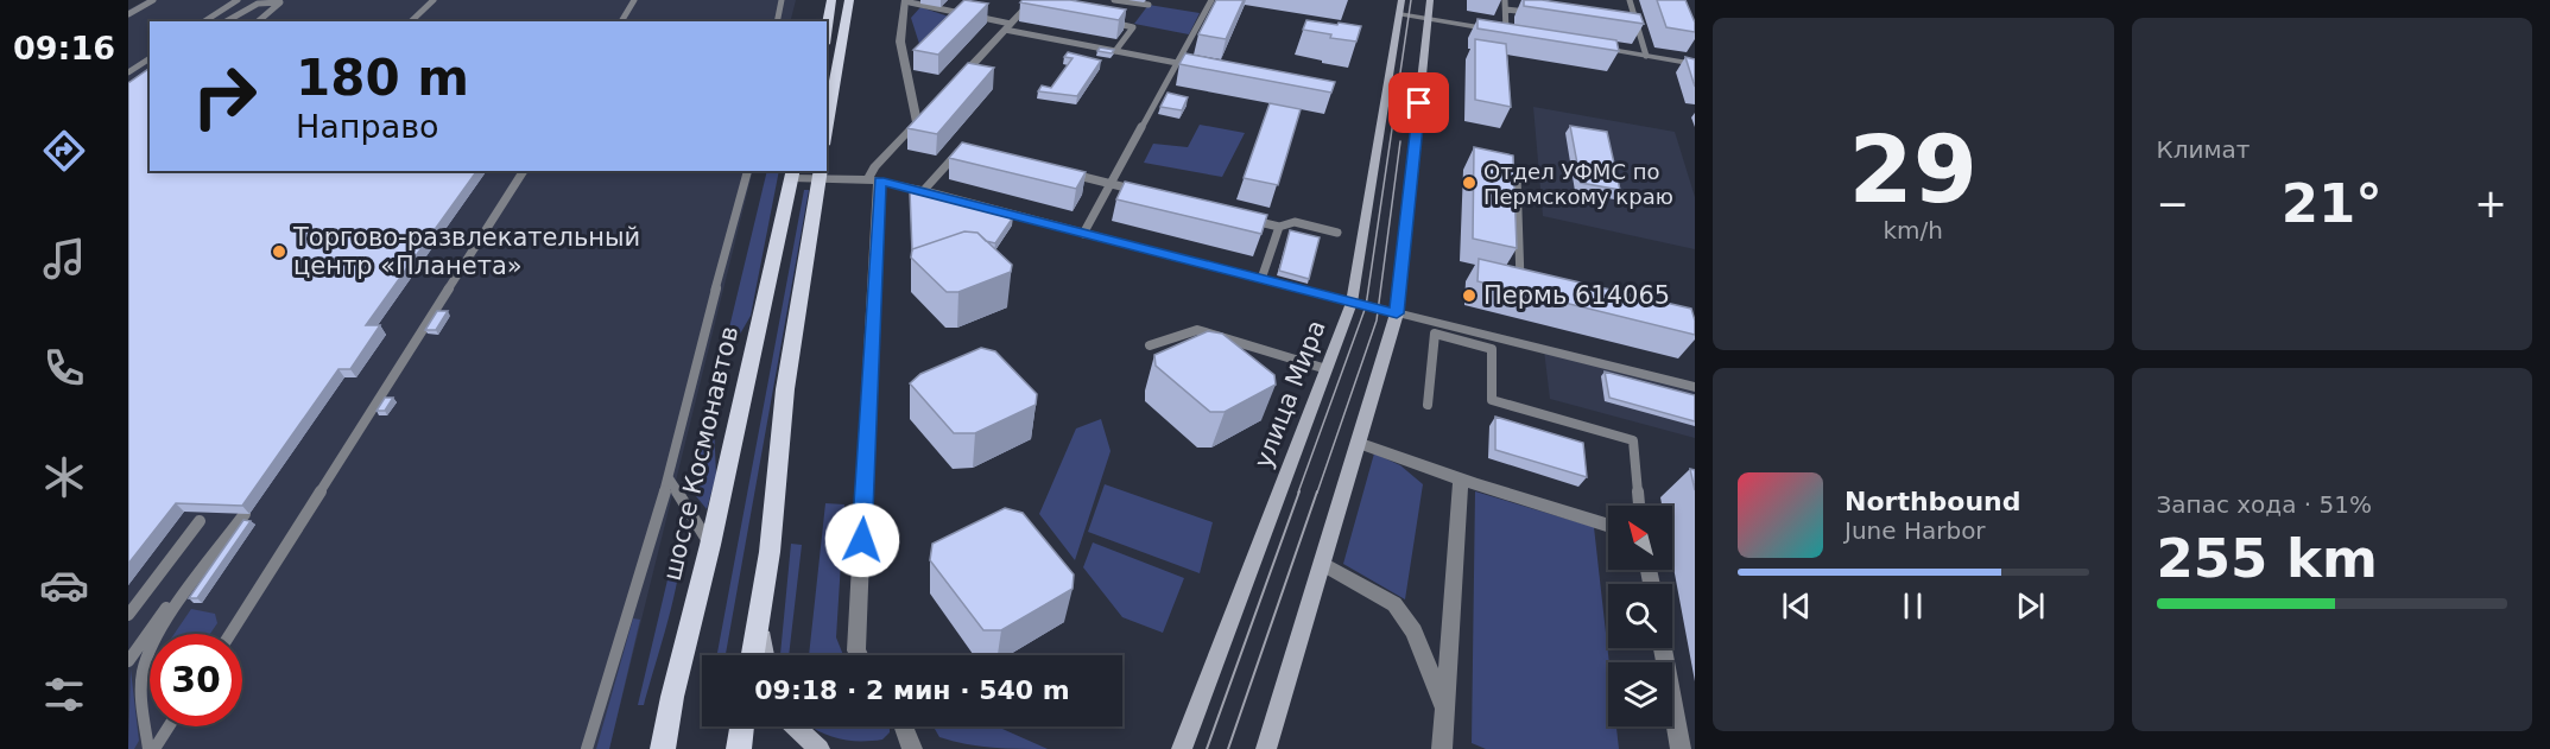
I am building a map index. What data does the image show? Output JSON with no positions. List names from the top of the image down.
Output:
{
  "streets": {
    "main road": ["улица Мира", "шоссе Космонавтов"]
  },
  "places": ["Отдел УФМС по Пермскому краю", "Торгово-развлекательный центр «Планета»", "Пермь 614065"],
  "north": "top left",
  "page": {
    "tabs": "09:16",
    "tile": [
      ["29", "km/h"],
      "Климат",
      ["Запас хода · 51%", "255 km"]
    ],
    "turn": ["180 m", "Направо"],
    "heat": ["−", "21°", "+"],
    "song": ["Northbound", "June Harbor"],
    "limit": "30",
    "trip": "09:18 · 2 мин · 540 m"
  }
}
